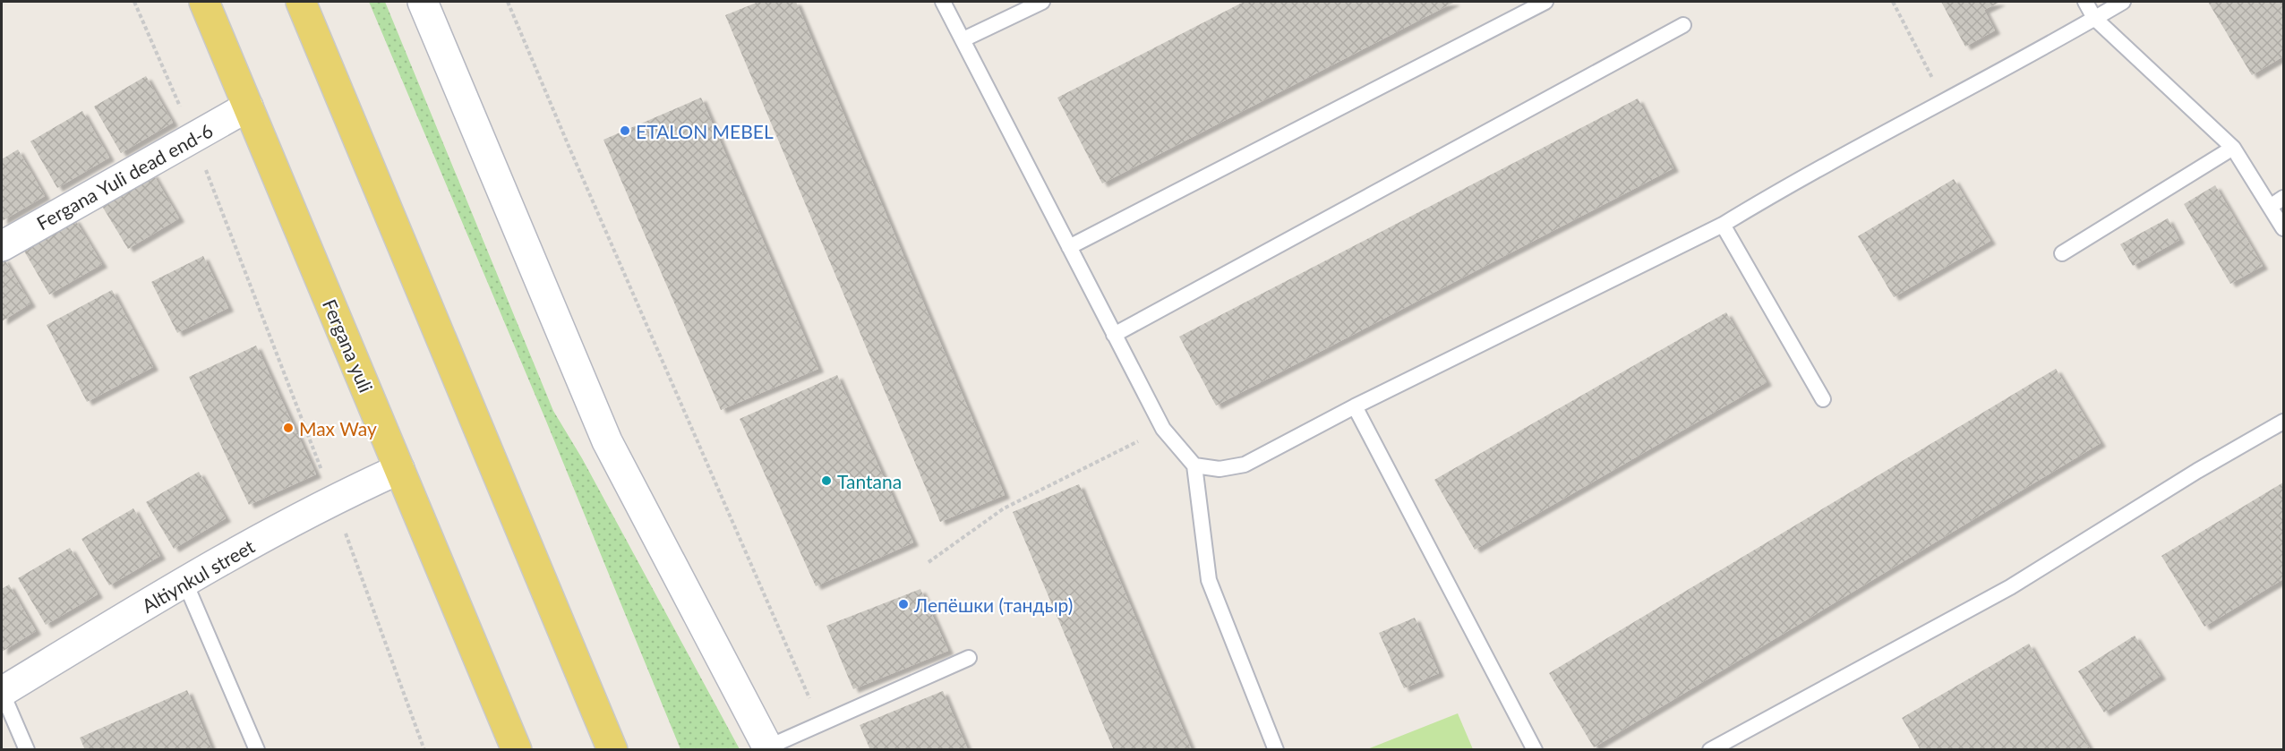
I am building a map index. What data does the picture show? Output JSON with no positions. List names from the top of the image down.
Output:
{
  "streets": {
    "main road": ["Fergana Yuli dead end-6", "Fergana yuli", "Altiynkul street"]
  },
  "crossings": [
    ["Fergana Yuli dead end-6", "Fergana yuli"],
    ["Fergana yuli", "Altiynkul street"]
  ],
  "places": [
    "ETALON MEBEL",
    "Max Way",
    "Tantana",
    "Лепёшки (тандыр)"
  ]
}
